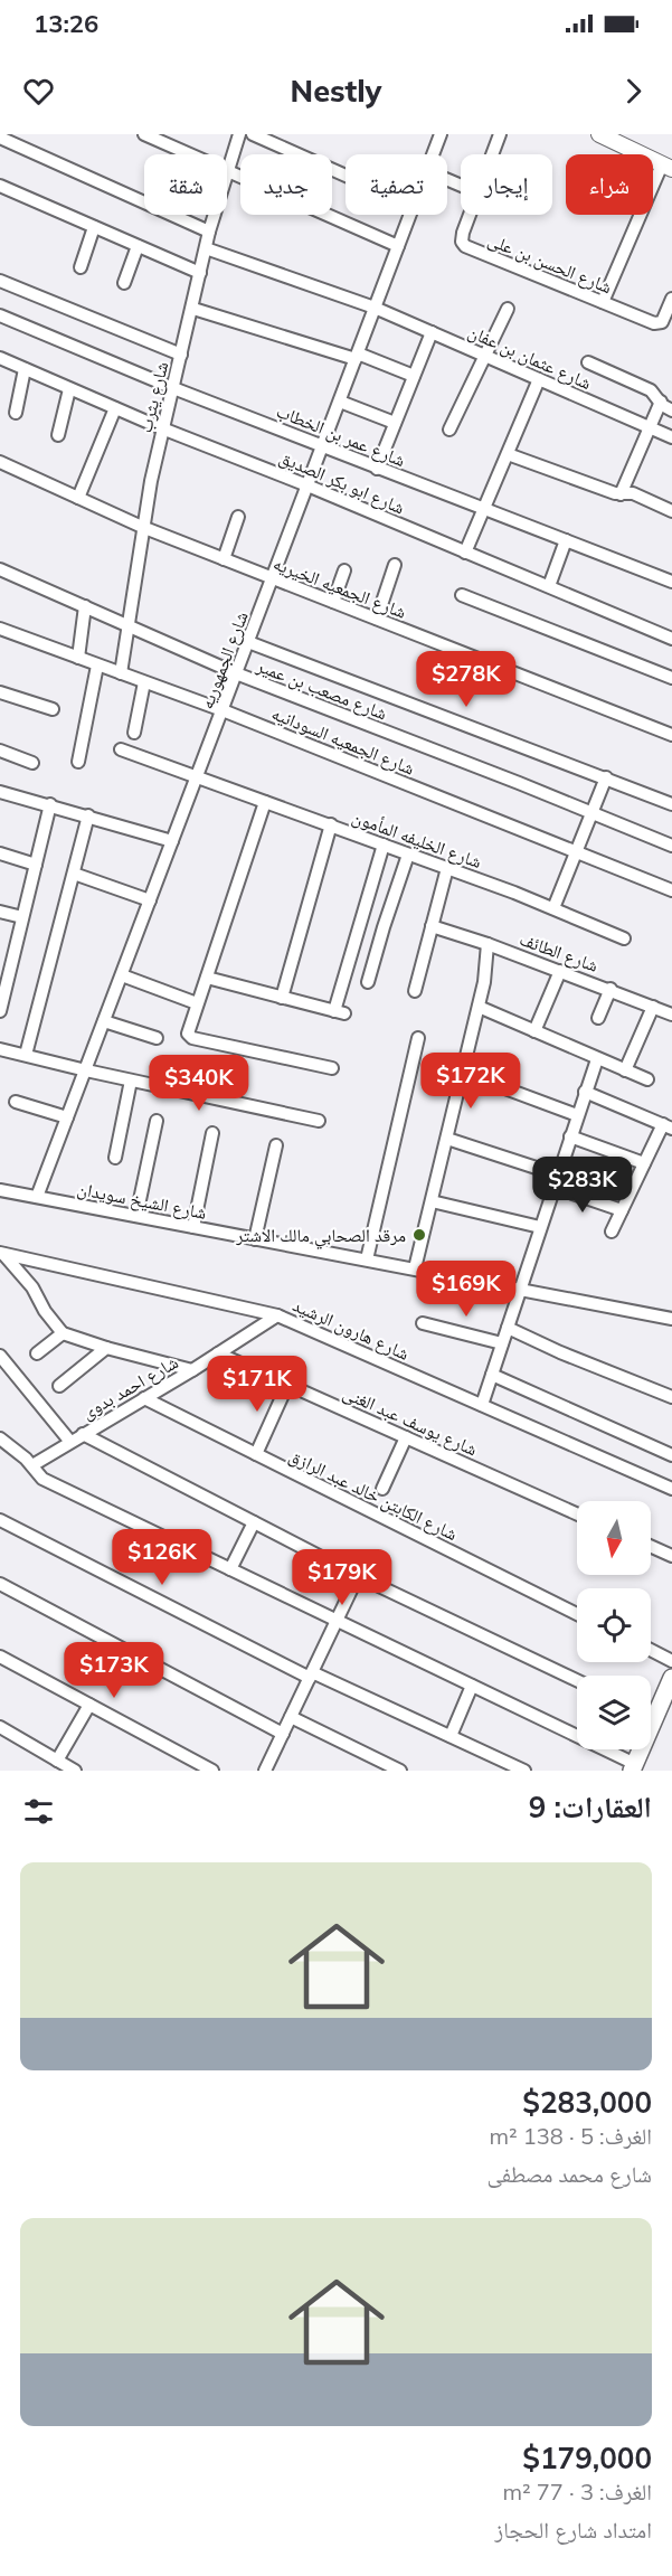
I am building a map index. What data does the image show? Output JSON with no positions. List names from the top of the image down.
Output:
{
  "streets": {
    "street": [
      "شارع الحسن بن على",
      "شارع عثمان بن عفان",
      "شارع يثرب",
      "شارع عمر بن الخطاب",
      "شارع ابو بكر الصديق",
      "شارع الجمعيه الخيريه",
      "شارع الجمهوريه",
      "شارع مصعب بن عمير",
      "شارع الجمعيه السودانيه",
      "شارع الخليفه المأمون",
      "شارع الطائف",
      "شارع الشيخ سويدان",
      "شارع هارون الرشيد",
      "شارع احمد بدوى",
      "شارع يوسف عبد الغنى",
      "شارع الكابتن خالد عبد الرازق"
    ]
  },
  "crossings": [
    ["شارع عثمان بن عفان", "شارع يثرب"],
    ["شارع عثمان بن عفان", "شارع الجمهوريه"],
    ["شارع يثرب", "شارع عمر بن الخطاب"],
    ["شارع يثرب", "شارع ابو بكر الصديق"],
    ["شارع يثرب", "شارع الجمعيه الخيريه"],
    ["شارع يثرب", "شارع مصعب بن عمير"],
    ["شارع يثرب", "شارع الجمعيه السودانيه"],
    ["شارع عمر بن الخطاب", "شارع الجمهوريه"],
    ["شارع ابو بكر الصديق", "شارع الجمهوريه"],
    ["شارع الجمعيه الخيريه", "شارع الجمهوريه"],
    ["شارع الجمهوريه", "شارع مصعب بن عمير"],
    ["شارع الجمهوريه", "شارع الجمعيه السودانيه"],
    ["شارع الجمهوريه", "شارع الخليفه المأمون"],
    ["شارع الجمهوريه", "شارع الشيخ سويدان"],
    ["شارع هارون الرشيد", "شارع احمد بدوى"],
    ["شارع احمد بدوى", "شارع يوسف عبد الغنى"],
    ["شارع احمد بدوى", "شارع الكابتن خالد عبد الرازق"]
  ],
  "places": ["مرقد الصحابي مالك الاشتر"],
  "north": "bottom",
  "page": {
    "status": "13:26",
    "header": "Nestly",
    "chip": [
      "شراء",
      "إيجار",
      "تصفية",
      "جديد",
      "شقة"
    ],
    "price": [
      "$278K",
      "$172K",
      "$340K",
      "$283K",
      "$169K",
      "$171K",
      "$126K",
      "$179K",
      "$173K"
    ],
    "heading": "العقارات: 9",
    "list": [
      {
        "name": "$283,000",
        "note": "الغرف: 5 · 138 m² · شارع محمد مصطفى"
      },
      {
        "name": "$179,000",
        "note": "الغرف: 3 · 77 m² · امتداد شارع الحجاز"
      }
    ]
  }
}
